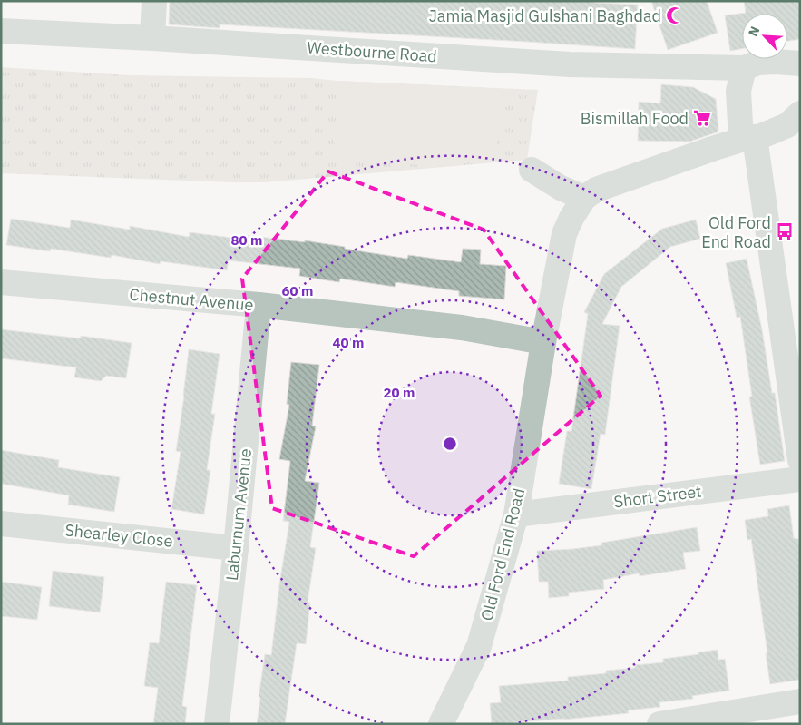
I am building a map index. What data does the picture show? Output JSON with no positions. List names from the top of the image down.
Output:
{
  "streets": {
    "street": [
      "Westbourne Road",
      "Chestnut Avenue",
      "Short Street",
      "Laburnum Avenue",
      "Shearley Close",
      "Old Ford End Road"
    ]
  },
  "crossings": [
    ["Chestnut Avenue", "Laburnum Avenue"],
    ["Chestnut Avenue", "Old Ford End Road"],
    ["Short Street", "Old Ford End Road"],
    ["Laburnum Avenue", "Shearley Close"]
  ],
  "places": {
    "mosque": ["Jamia Masjid Gulshani Baghdad"],
    "supermarket": ["Bismillah Food"],
    "bus stop": ["Old Ford End Road"]
  },
  "north": "top left",
  "rings": [
    "80 m",
    "60 m",
    "40 m",
    "20 m"
  ]
}
